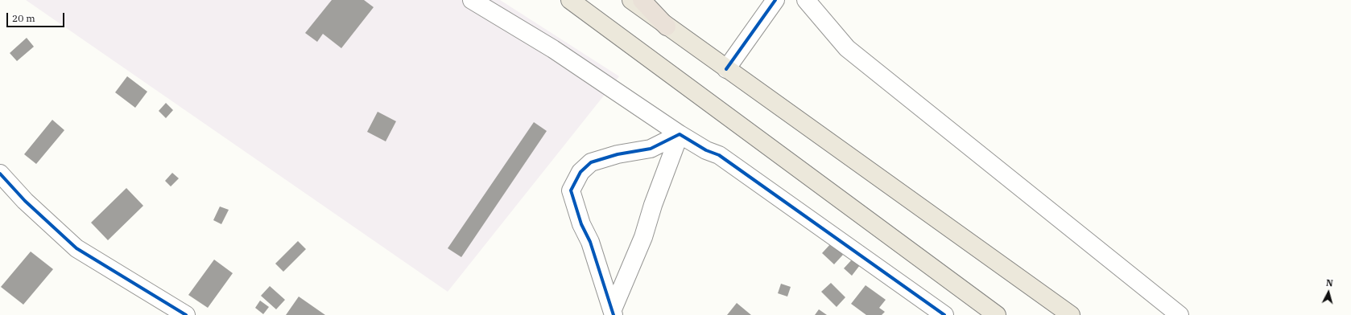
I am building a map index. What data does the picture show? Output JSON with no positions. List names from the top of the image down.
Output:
{
  "scale_bar": "20 m",
  "north": "top"
}
